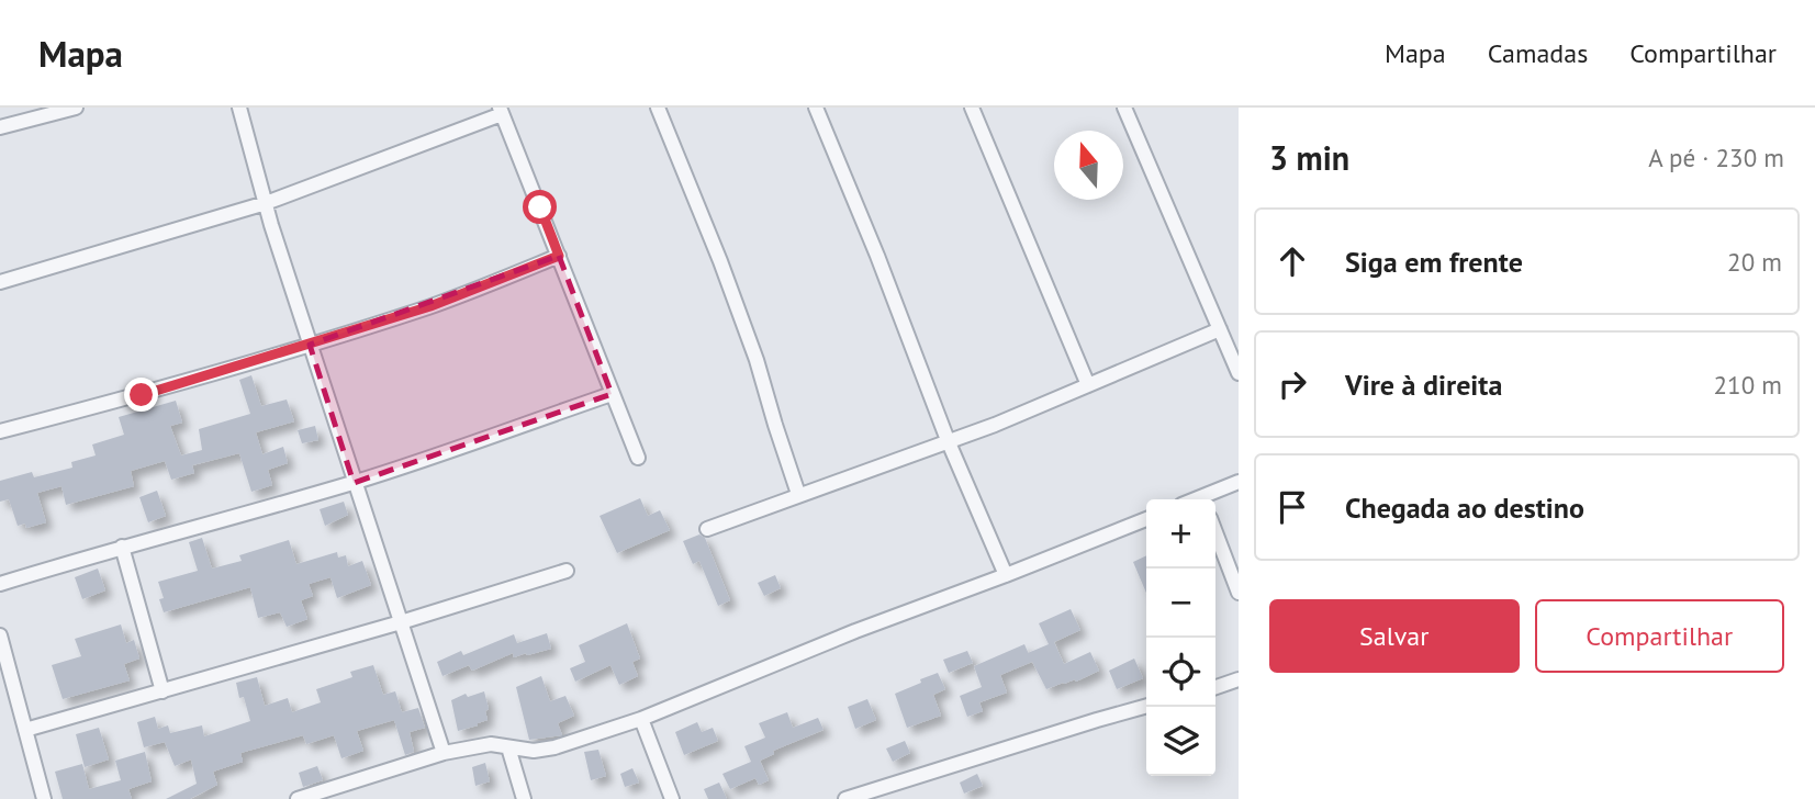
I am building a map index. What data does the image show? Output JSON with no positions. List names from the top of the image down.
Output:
{
  "north": "top",
  "page": {
    "header": "Mapa",
    "nav": ["Mapa", "Camadas", "Compartilhar"],
    "heading": ["3 min", "A pé · 230 m"],
    "list": [
      ["Siga em frente", "20 m"],
      ["Vire à direita", "210 m"],
      "Chegada ao destino"
    ],
    "map_buttons": ["+", "−"],
    "buttons": ["Salvar", "Compartilhar"]
  }
}
